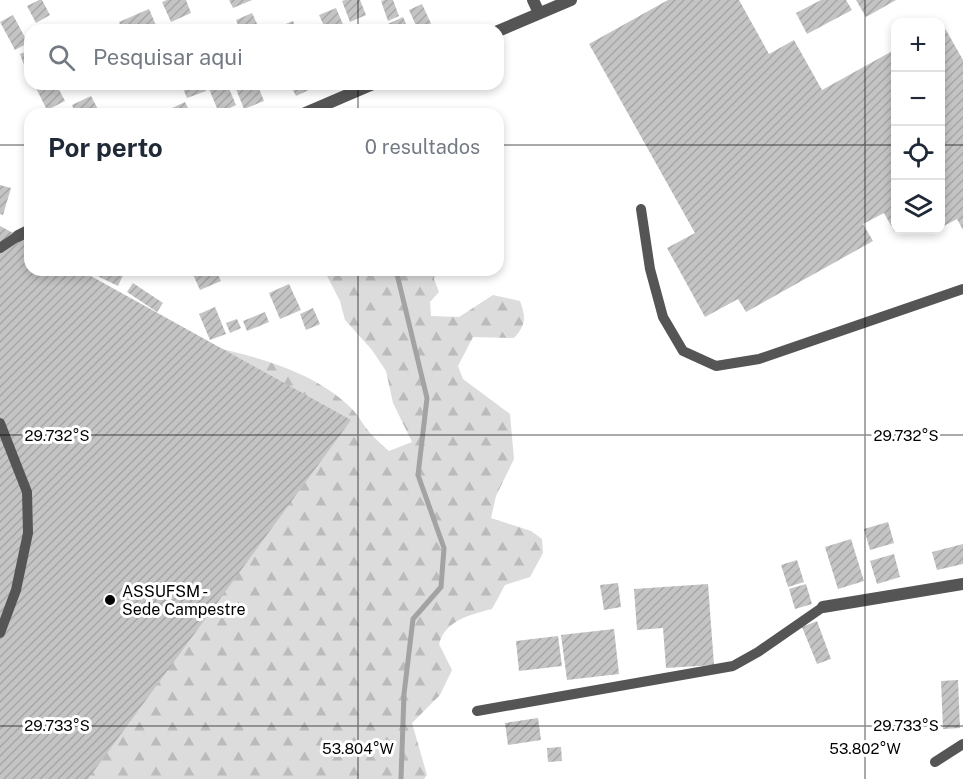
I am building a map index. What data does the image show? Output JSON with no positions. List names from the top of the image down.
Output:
{
  "places": ["ASSUFSM - Sede Campestre"],
  "page": {
    "map_buttons": ["+", "−"],
    "search": "Pesquisar aqui",
    "heading": ["Por perto", "0 resultados"]
  },
  "coordinates": [
    "29.732°S",
    "29.733°S",
    "53.804°W",
    "53.802°W"
  ]
}
